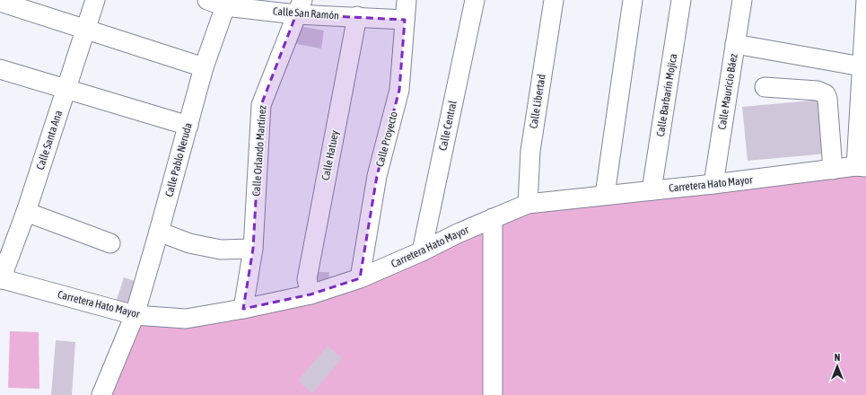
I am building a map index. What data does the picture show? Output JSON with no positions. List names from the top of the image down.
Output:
{
  "streets": {
    "street": [
      "Calle San Ramón",
      "Calle Mauricio Báez",
      "Calle Barbarín Mojica",
      "Calle Libertad",
      "Calle Central",
      "Calle Proyecto",
      "Calle Santa Ana",
      "Calle Orlando Martínez",
      "Calle Hatuey",
      "Calle Pablo Neruda",
      "Carretera Hato Mayor"
    ]
  },
  "crossings": [
    ["Calle San Ramón", "Calle Proyecto"],
    ["Calle San Ramón", "Calle Orlando Martínez"],
    ["Calle San Ramón", "Calle Hatuey"],
    ["Calle San Ramón", "Calle Pablo Neruda"],
    ["Calle Mauricio Báez", "Carretera Hato Mayor"],
    ["Calle Barbarín Mojica", "Carretera Hato Mayor"],
    ["Calle Libertad", "Carretera Hato Mayor"],
    ["Calle Central", "Carretera Hato Mayor"],
    ["Calle Proyecto", "Carretera Hato Mayor"],
    ["Calle Santa Ana", "Carretera Hato Mayor"],
    ["Calle Orlando Martínez", "Carretera Hato Mayor"],
    ["Calle Hatuey", "Carretera Hato Mayor"],
    ["Calle Pablo Neruda", "Carretera Hato Mayor"]
  ],
  "north": "top"
}
